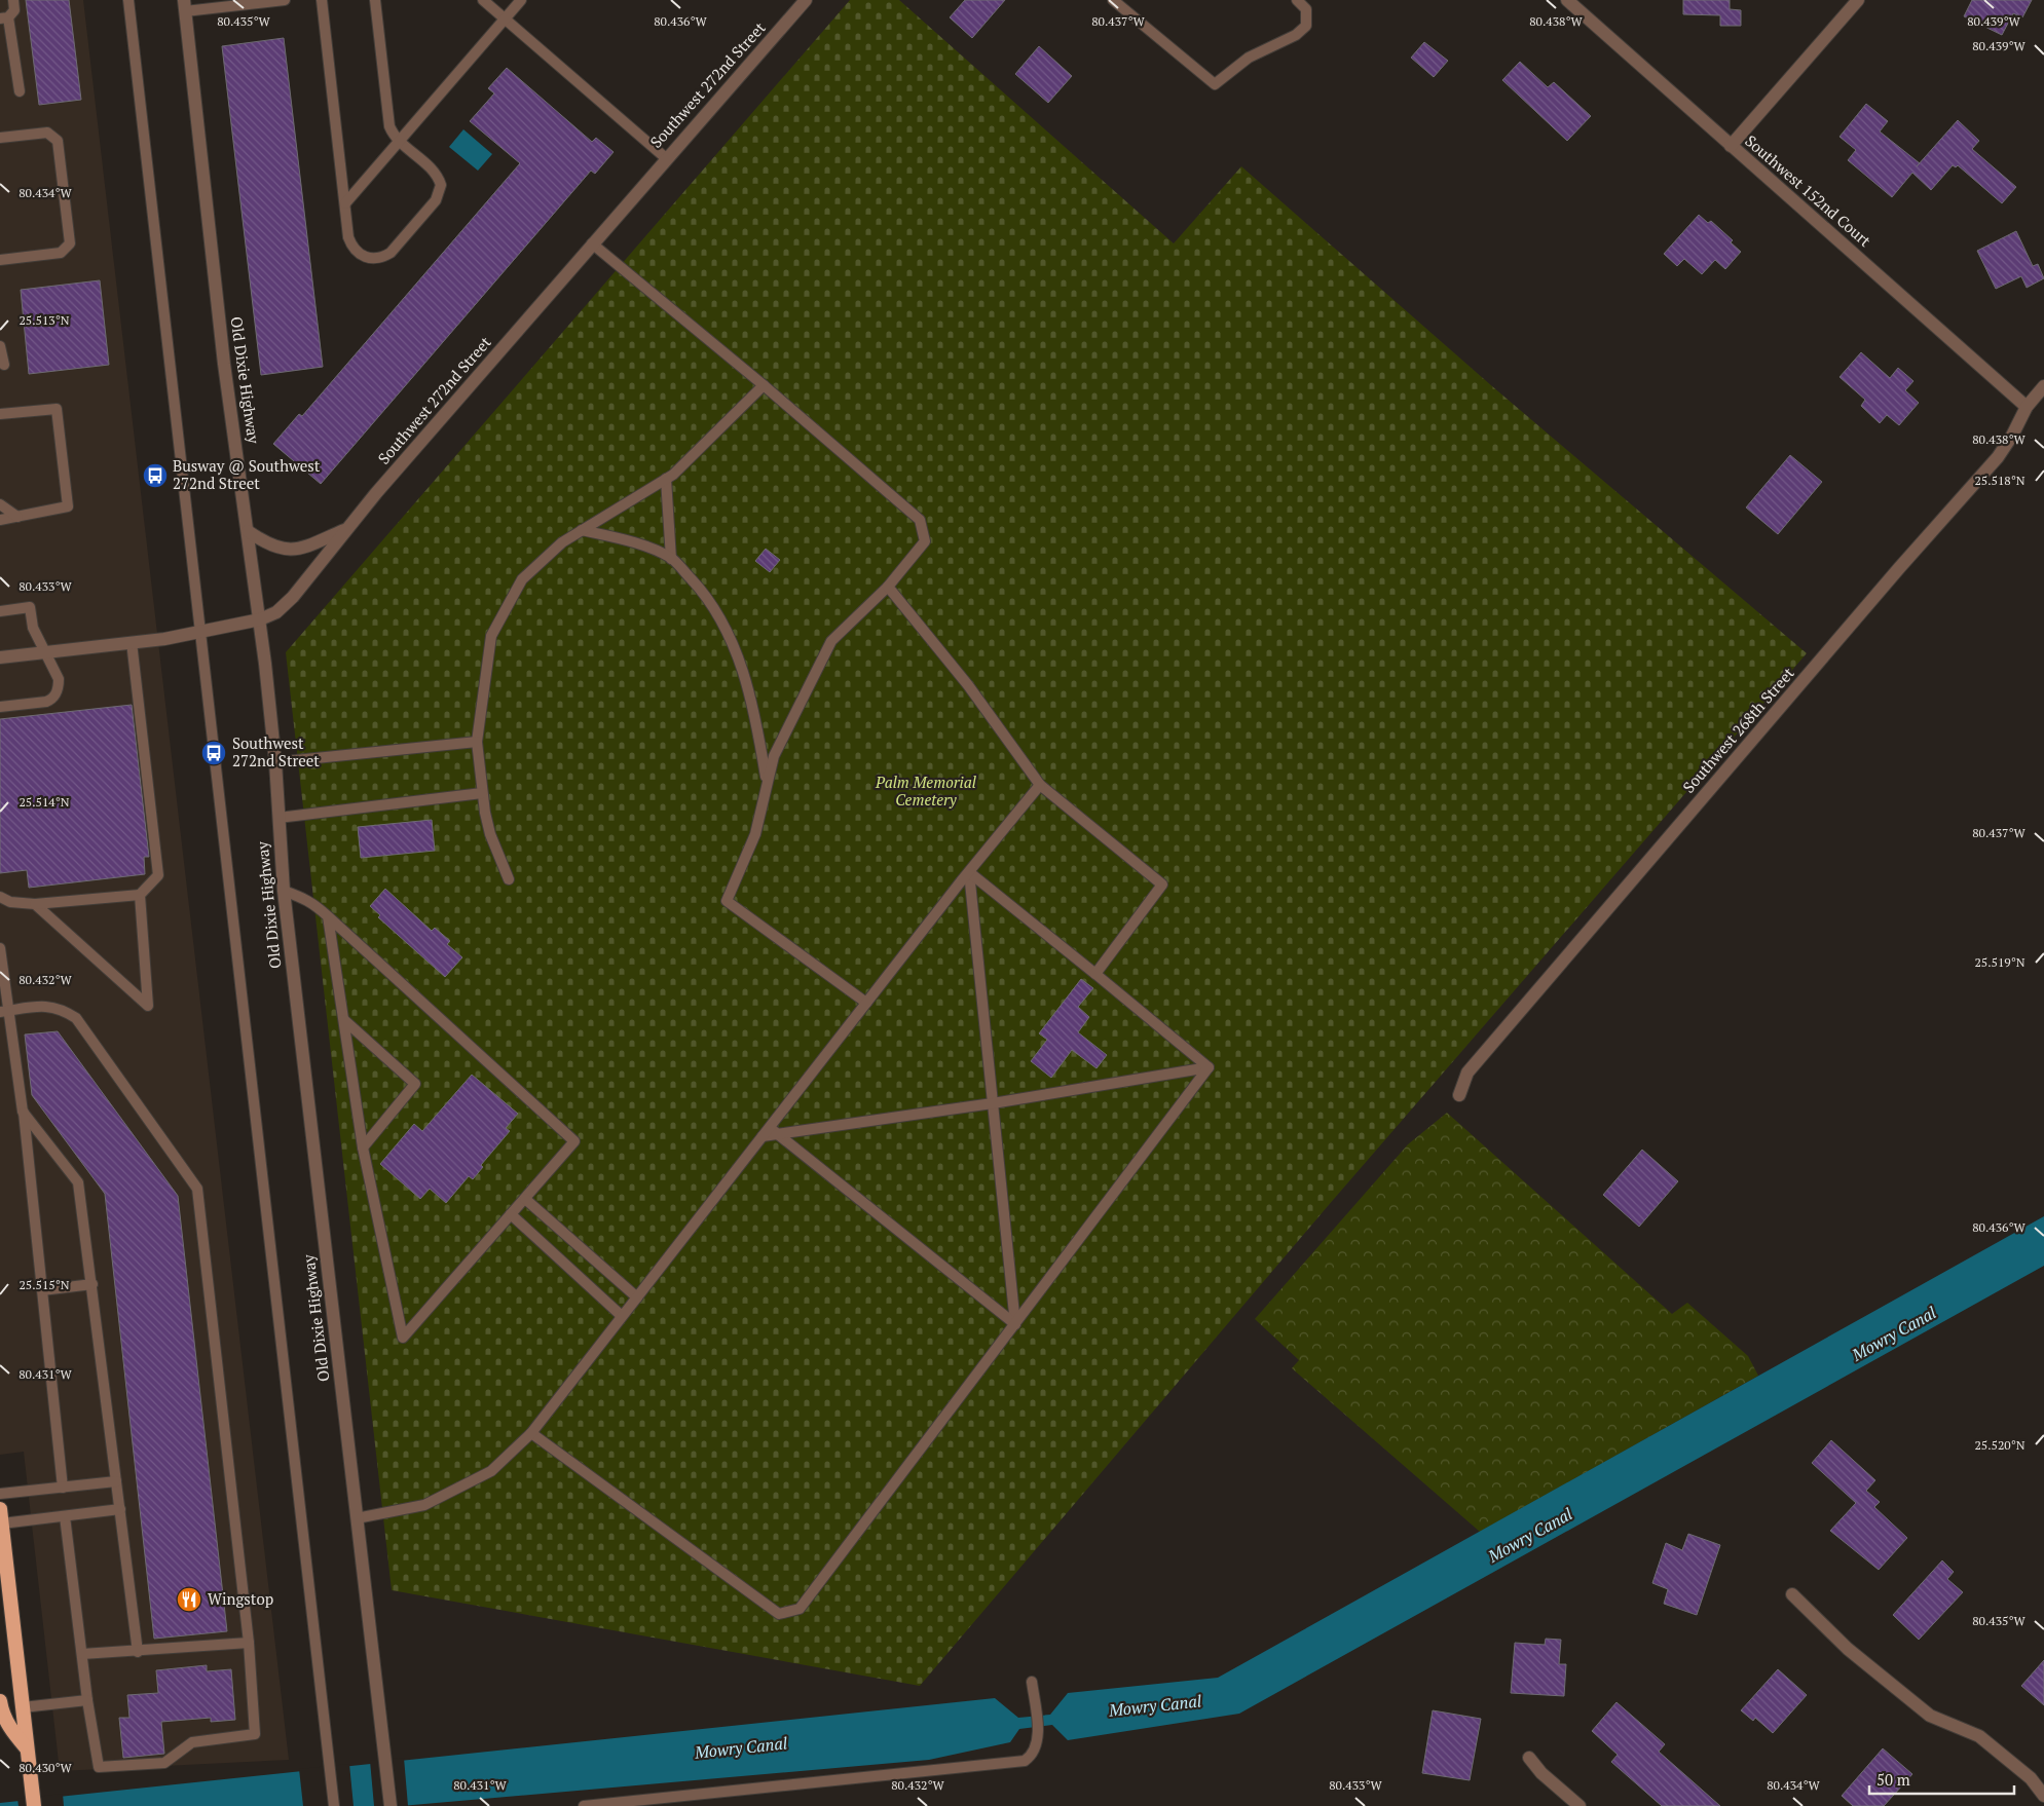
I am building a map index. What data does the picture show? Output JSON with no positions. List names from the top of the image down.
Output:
{
  "streets": {
    "street": [
      "Southwest 272nd Street",
      "Southwest 152nd Court",
      "Old Dixie Highway",
      "Southwest 268th Street"
    ]
  },
  "crossings": [
    ["Southwest 272nd Street", "Old Dixie Highway"],
    ["Southwest 152nd Court", "Southwest 268th Street"]
  ],
  "water": ["Mowry Canal"],
  "parks": ["Palm Memorial Cemetery"],
  "places": {
    "bus stop": ["Busway @ Southwest 272nd Street", "Southwest 272nd Street"],
    "restaurant": ["Wingstop"]
  },
  "scale_bar": "50 m",
  "coordinates": [
    "80.439°W",
    "80.435°W",
    "80.436°W",
    "80.437°W",
    "80.438°W",
    "80.434°W",
    "25.513°N",
    "25.518°N",
    "80.433°W",
    "25.514°N",
    "25.519°N",
    "80.432°W",
    "25.515°N",
    "80.431°W",
    "25.520°N",
    "80.430°W"
  ]
}
